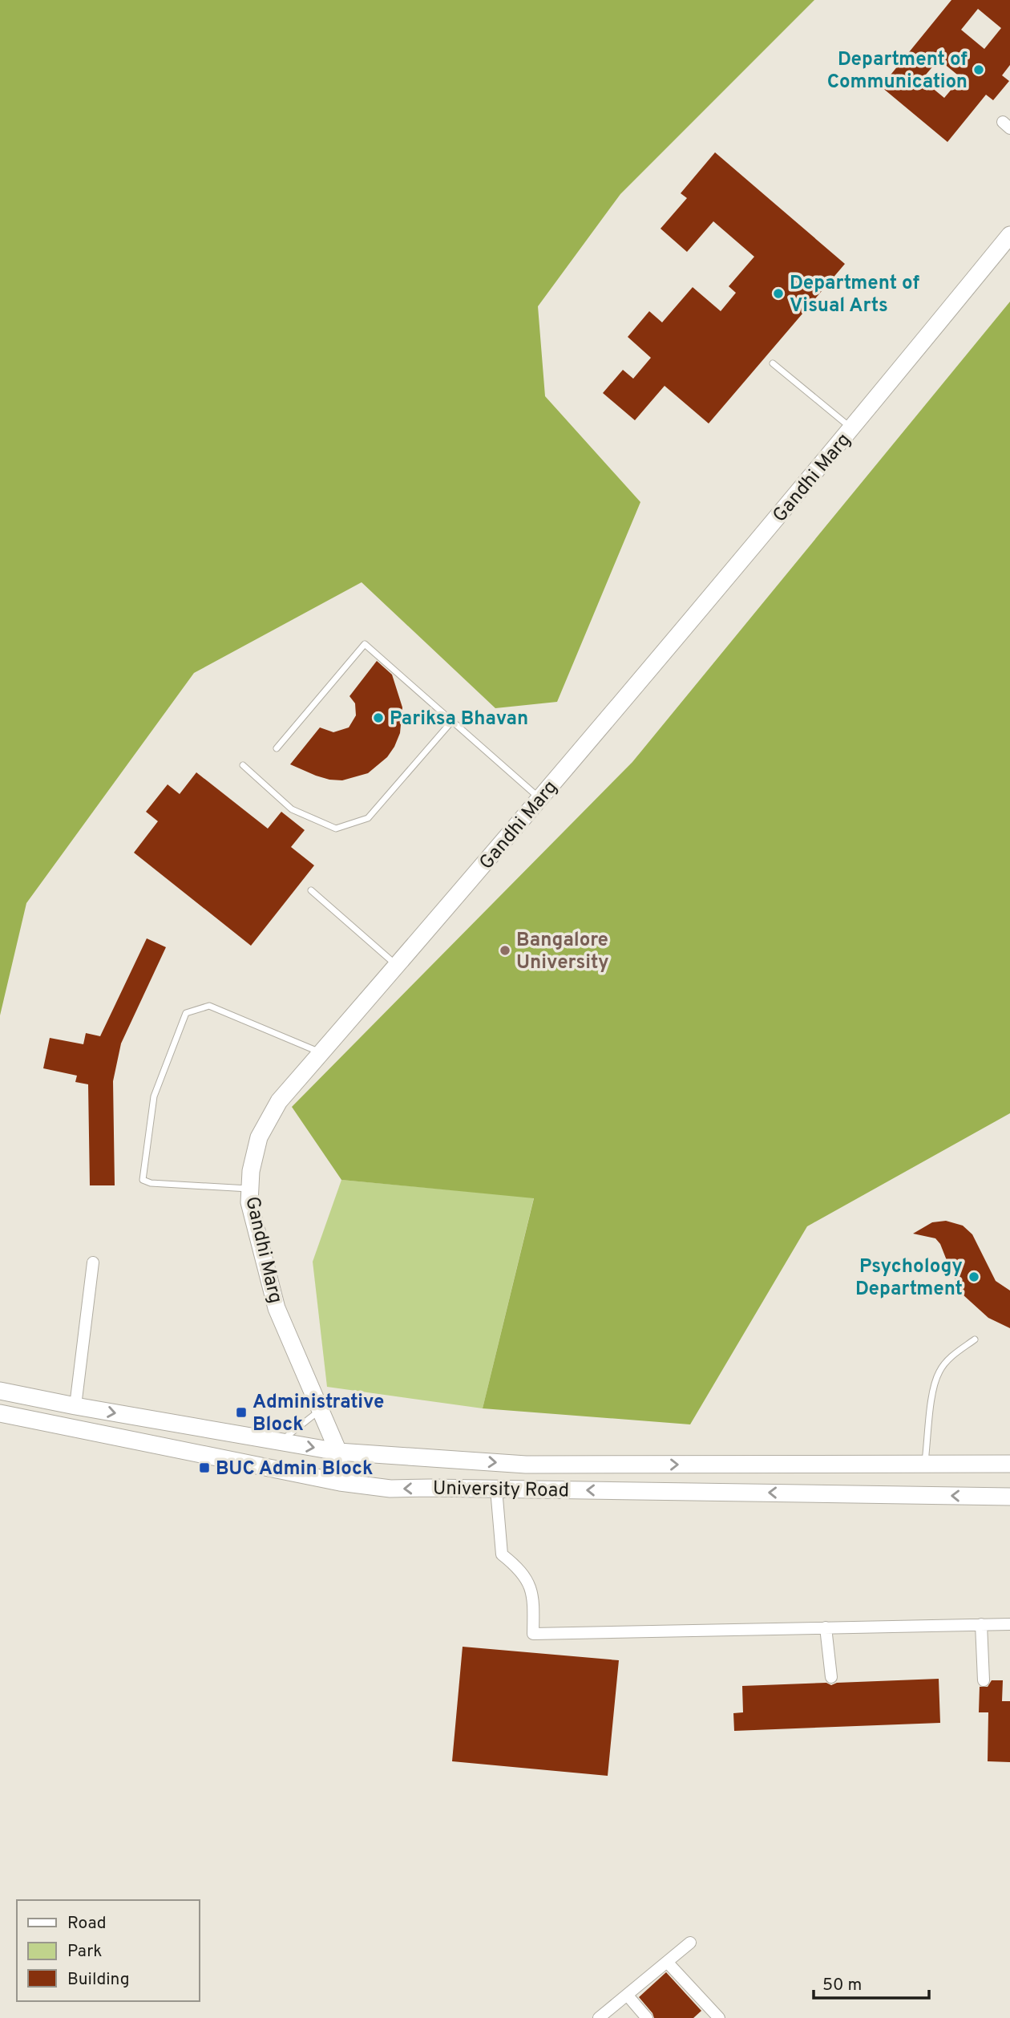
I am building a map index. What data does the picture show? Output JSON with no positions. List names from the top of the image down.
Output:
{
  "streets": {
    "main road": ["Gandhi Marg", "University Road"]
  },
  "crossings": [
    ["Gandhi Marg", "University Road"]
  ],
  "places": {
    "other": [
      "Department of Communication",
      "Department of Visual Arts",
      "Pariksa Bhavan",
      "Bangalore University",
      "Psychology Department"
    ],
    "transit": ["Administrative Block", "BUC Admin Block"]
  },
  "legend": ["Road", "Park", "Building"],
  "scale_bar": "50 m"
}
